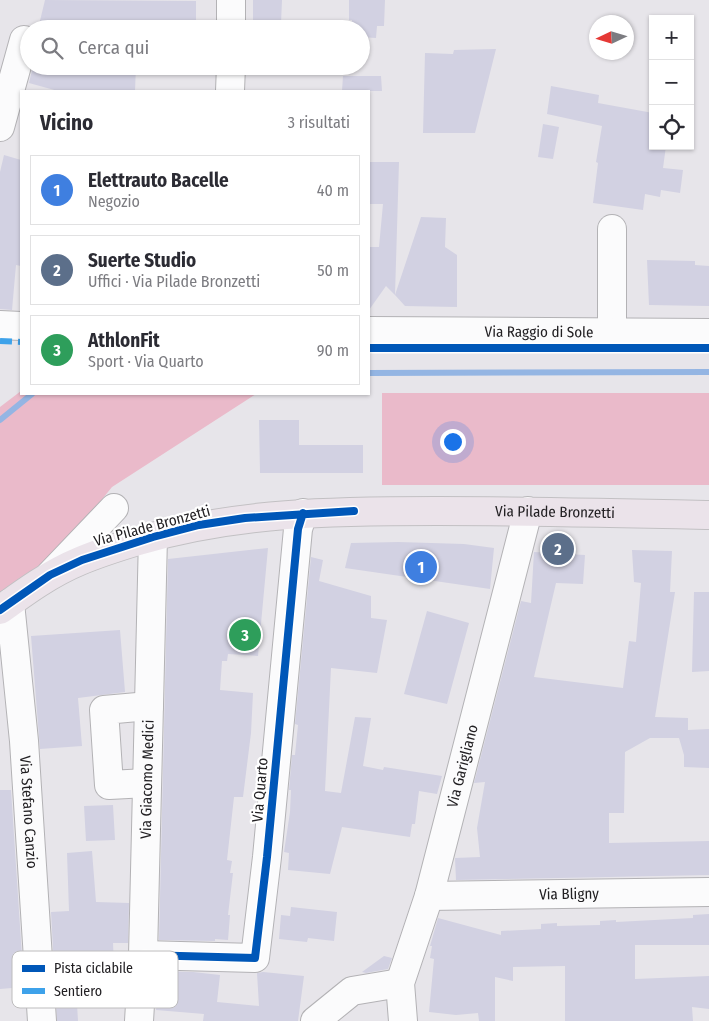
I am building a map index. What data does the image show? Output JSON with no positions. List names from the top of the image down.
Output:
{
  "streets": {
    "main road": ["Via Pilade Bronzetti"],
    "street": [
      "Via Raggio di Sole",
      "Via Garigliano",
      "Via Giacomo Medici",
      "Via Quarto",
      "Via Stefano Canzio",
      "Via Bligny"
    ]
  },
  "crossings": [
    ["Via Pilade Bronzetti", "Via Garigliano"],
    ["Via Pilade Bronzetti", "Via Giacomo Medici"],
    ["Via Pilade Bronzetti", "Via Quarto"],
    ["Via Pilade Bronzetti", "Via Stefano Canzio"],
    ["Via Garigliano", "Via Bligny"]
  ],
  "legend": ["Pista ciclabile", "Sentiero"],
  "north": "left",
  "page": {
    "map_buttons": ["+", "−"],
    "search": "Cerca qui",
    "heading": ["Vicino", "3 risultati"],
    "list": [
      {
        "mark": "1",
        "name": "Elettrauto Bacelle",
        "note": "Negozio",
        "value": "40 m"
      },
      {
        "mark": "2",
        "name": "Suerte Studio",
        "note": "Uffici · Via Pilade Bronzetti",
        "value": "50 m"
      },
      {
        "mark": "3",
        "name": "AthlonFit",
        "note": "Sport · Via Quarto",
        "value": "90 m"
      }
    ],
    "pins": ["2", "1", "3"]
  }
}
